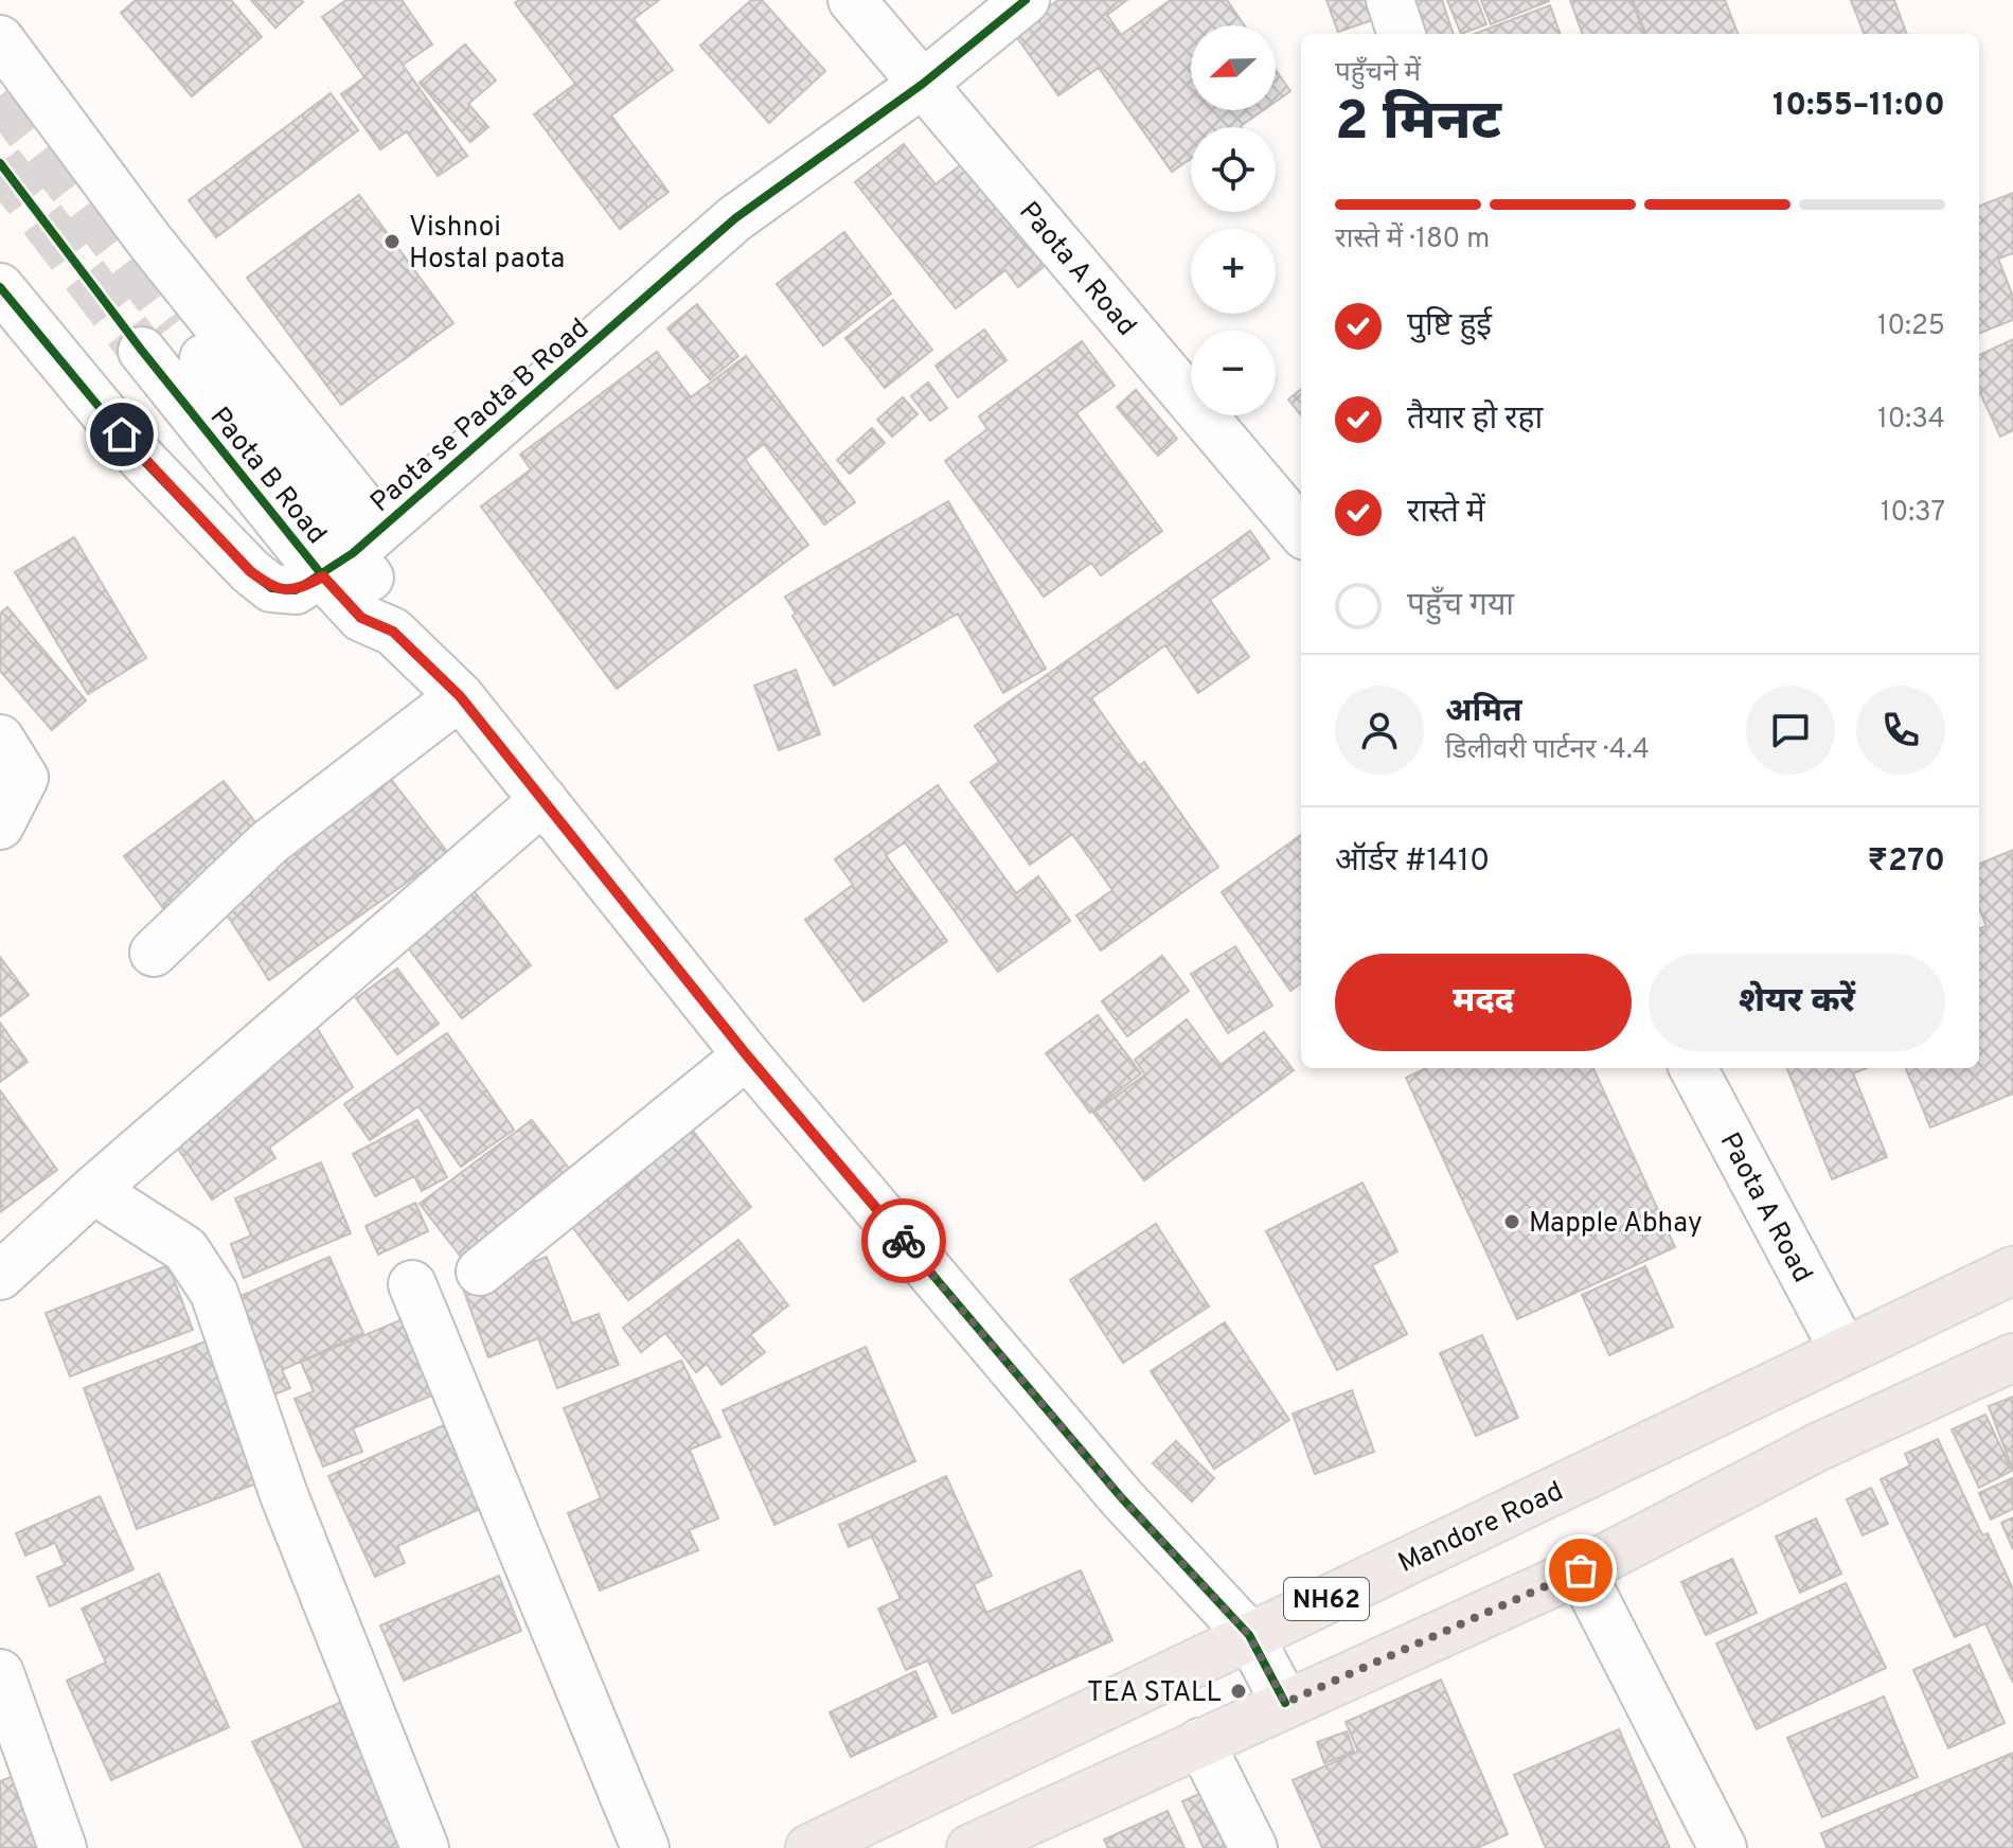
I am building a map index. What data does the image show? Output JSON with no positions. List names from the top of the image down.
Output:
{
  "streets": {
    "highway": ["Mandore Road", "NH62"],
    "street": ["Paota A Road", "Paota se Paota B Road", "Paota B Road"]
  },
  "crossings": [
    ["Paota A Road", "Paota se Paota B Road"],
    ["Paota A Road", "Mandore Road"],
    ["Paota se Paota B Road", "Paota B Road"],
    ["Paota B Road", "Mandore Road"],
    ["Paota B Road", "NH62"]
  ],
  "places": ["Vishnoi Hostal paota", "Mapple Abhay", "TEA STALL"],
  "north": "left",
  "page": {
    "map_buttons": ["+", "−"],
    "heading": ["2 मिनट", "पहुँचने में", "10:55–11:00"],
    "panel": [
      "अमित",
      "डिलीवरी पार्टनर · 4.4",
      "ऑर्डर #1410",
      "₹270"
    ],
    "bar": "रास्ते में · 180 m",
    "list": [
      ["पुष्टि हुई", "10:25"],
      ["तैयार हो रहा", "10:34"],
      ["रास्ते में", "10:37"],
      "पहुँच गया"
    ],
    "buttons": ["मदद", "शेयर करें"]
  }
}
